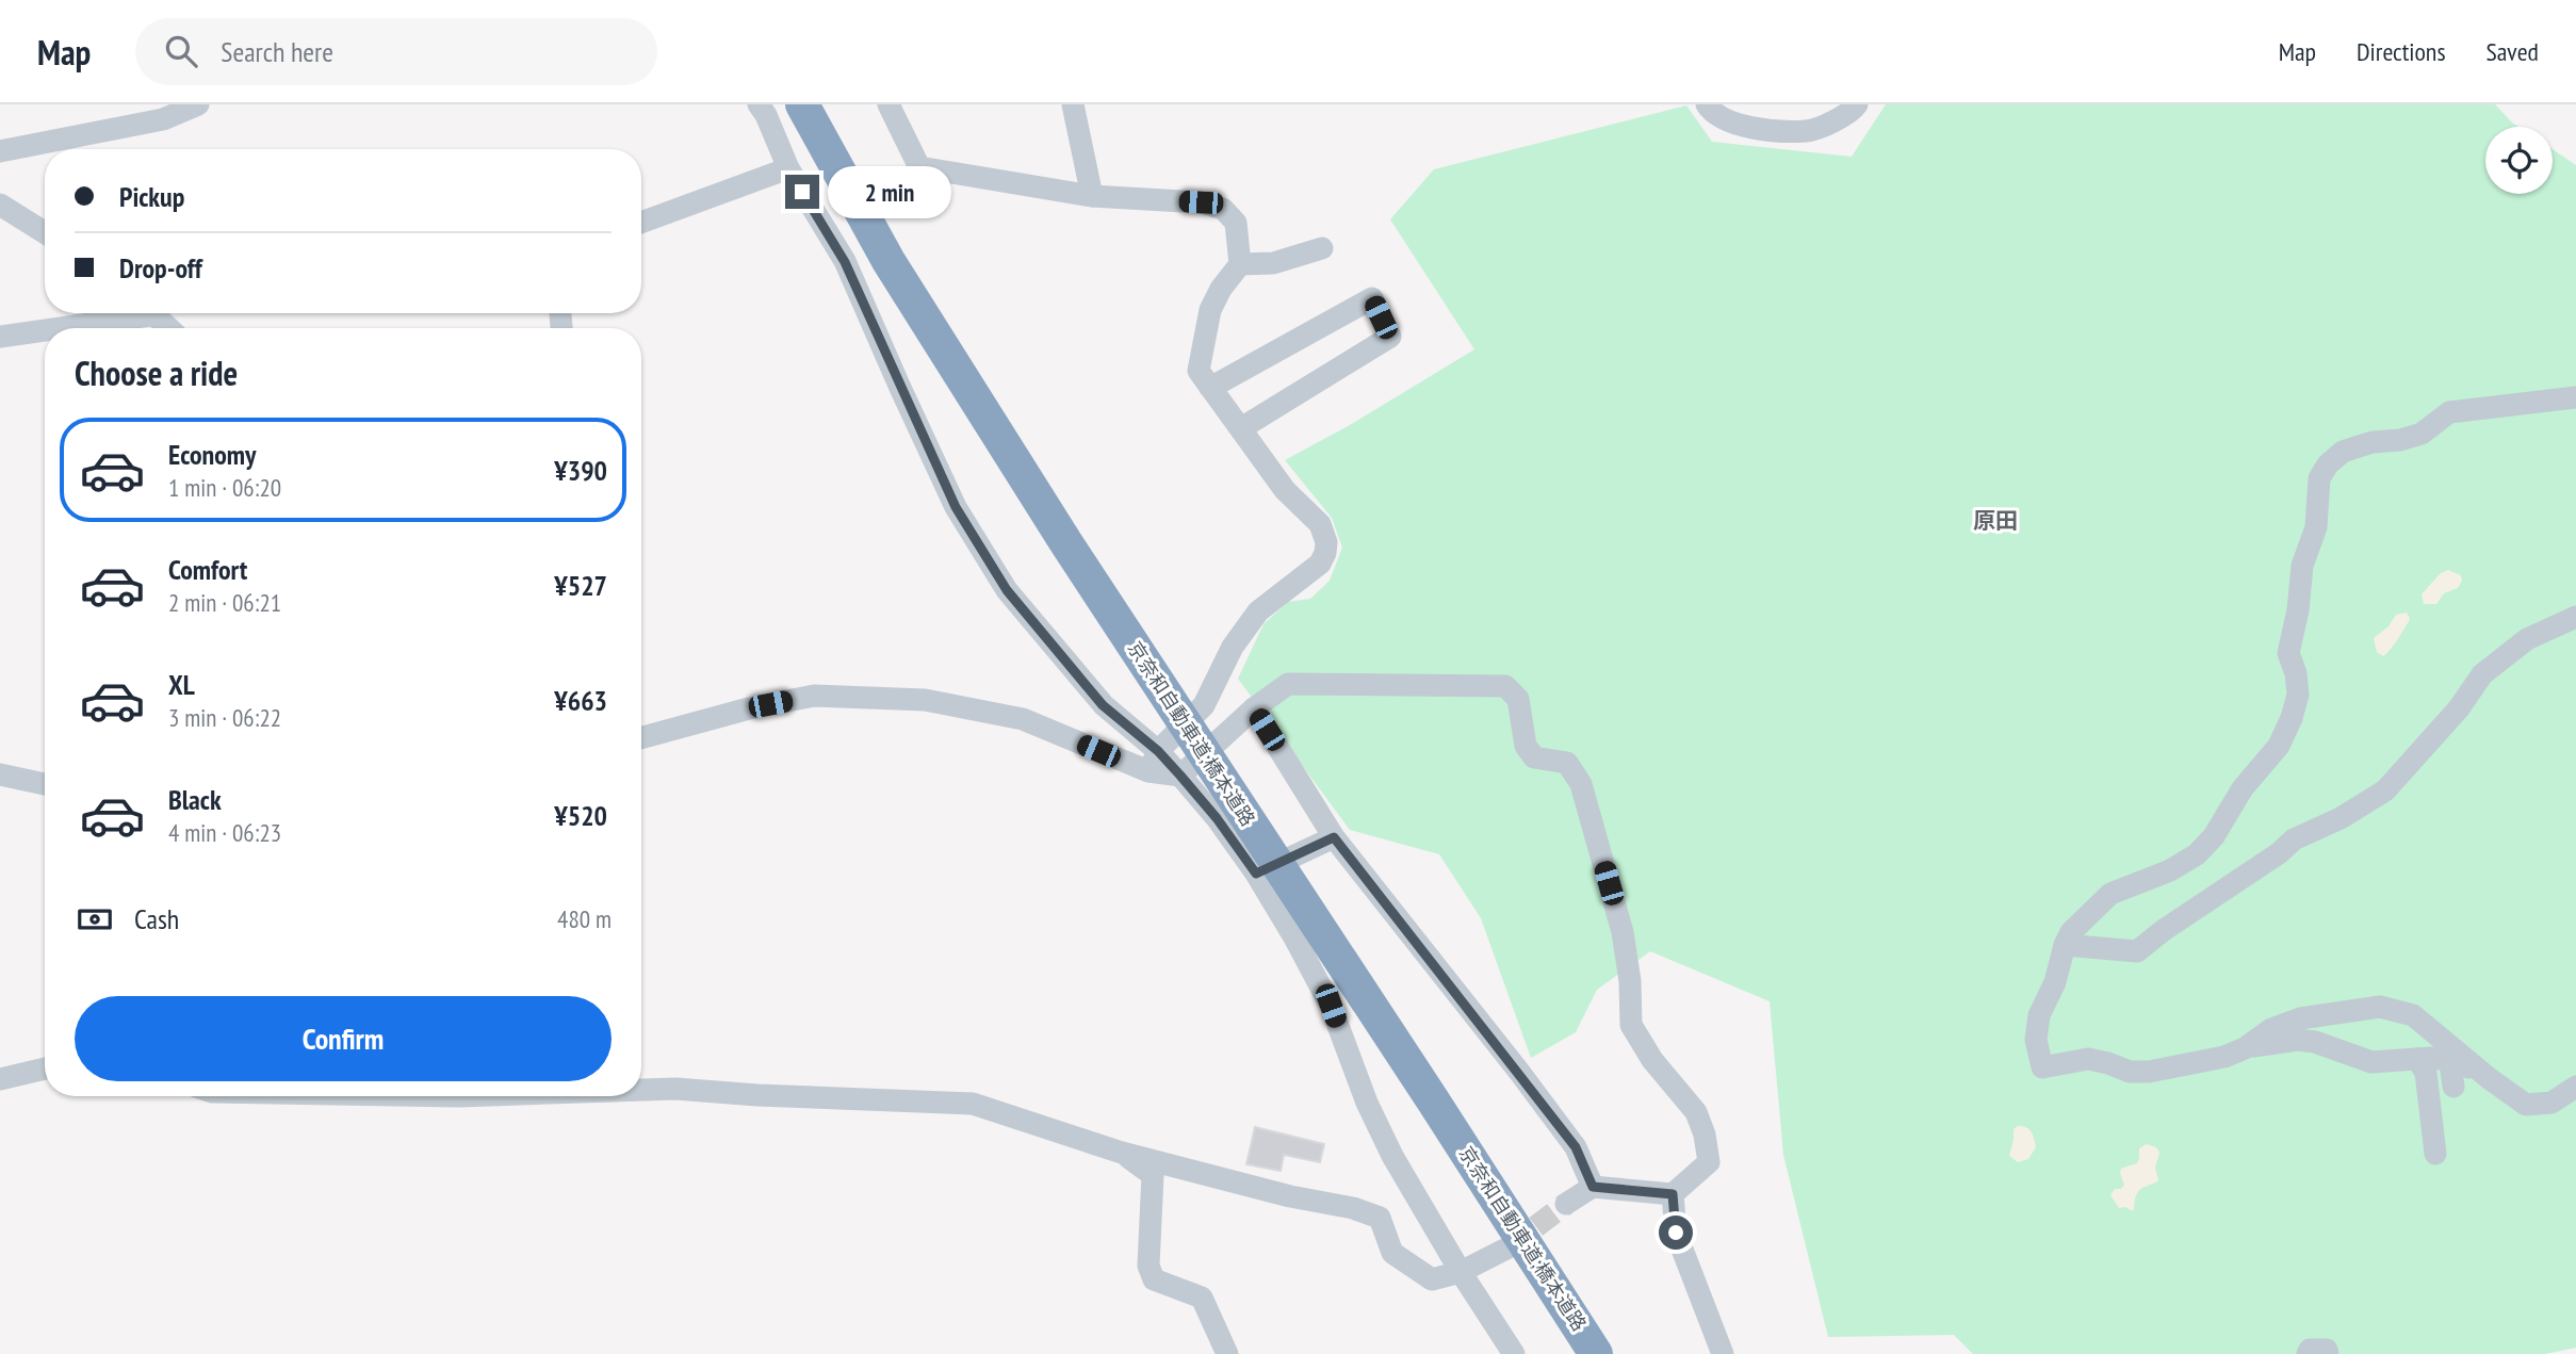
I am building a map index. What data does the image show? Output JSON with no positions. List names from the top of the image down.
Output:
{
  "streets": {
    "highway": ["京奈和自動車道;橋本道路"]
  },
  "districts": ["原田"],
  "page": {
    "header": "Map",
    "search": "Search here",
    "nav": ["Map", "Directions", "Saved"],
    "banner": ["Pickup", "Drop-off"],
    "bubble": "2 min",
    "heading": "Choose a ride",
    "list": [
      {
        "name": "Economy",
        "note": "1 min · 06:20",
        "value": "¥390"
      },
      {
        "name": "Comfort",
        "note": "2 min · 06:21",
        "value": "¥527"
      },
      {
        "name": "XL",
        "note": "3 min · 06:22",
        "value": "¥663"
      },
      {
        "name": "Black",
        "note": "4 min · 06:23",
        "value": "¥520"
      }
    ],
    "pay": ["Cash", "480 m"],
    "buttons": "Confirm"
  }
}
